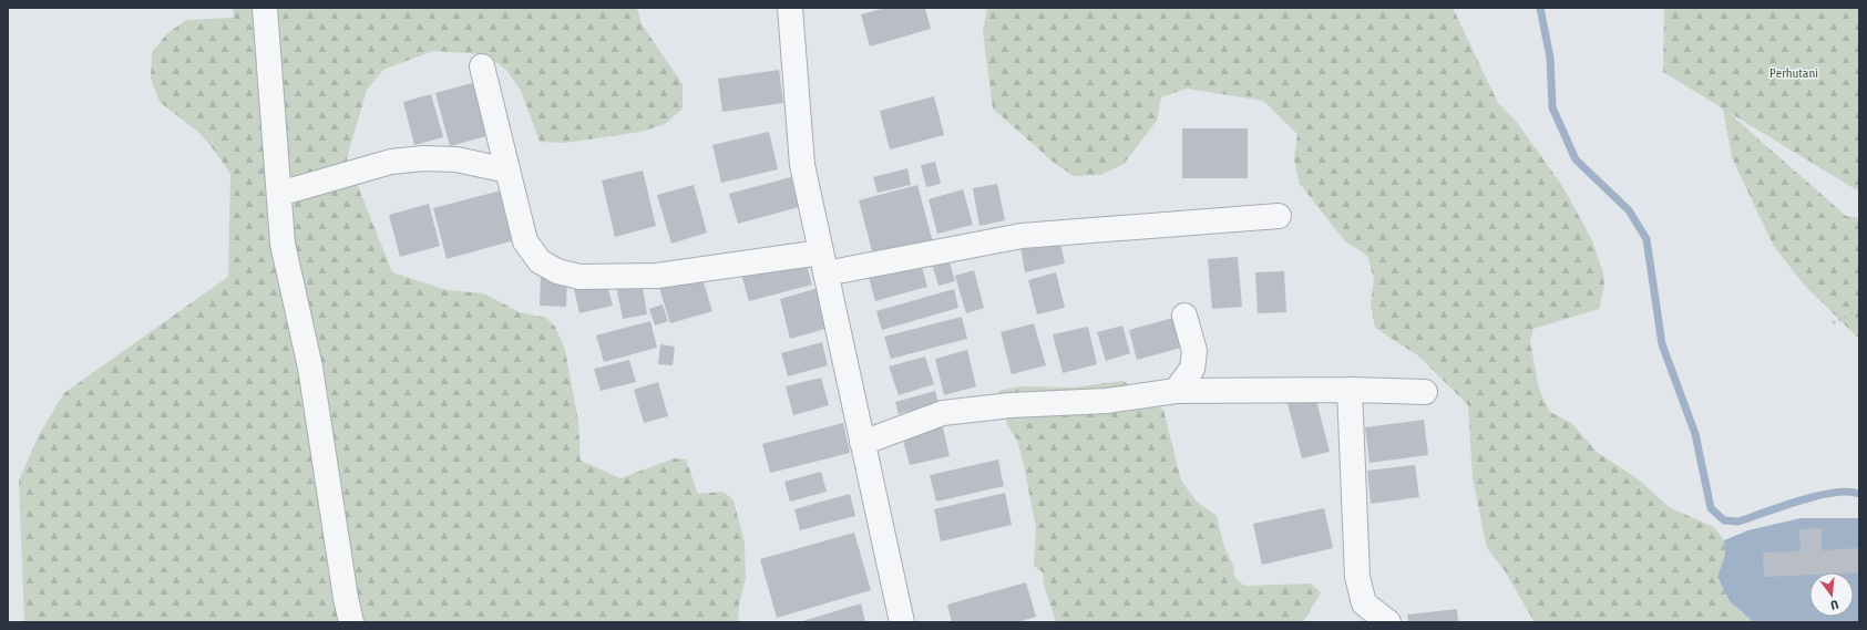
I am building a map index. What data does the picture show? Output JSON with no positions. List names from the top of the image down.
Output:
{
  "parks": ["Perhutani"],
  "north": "bottom"
}
